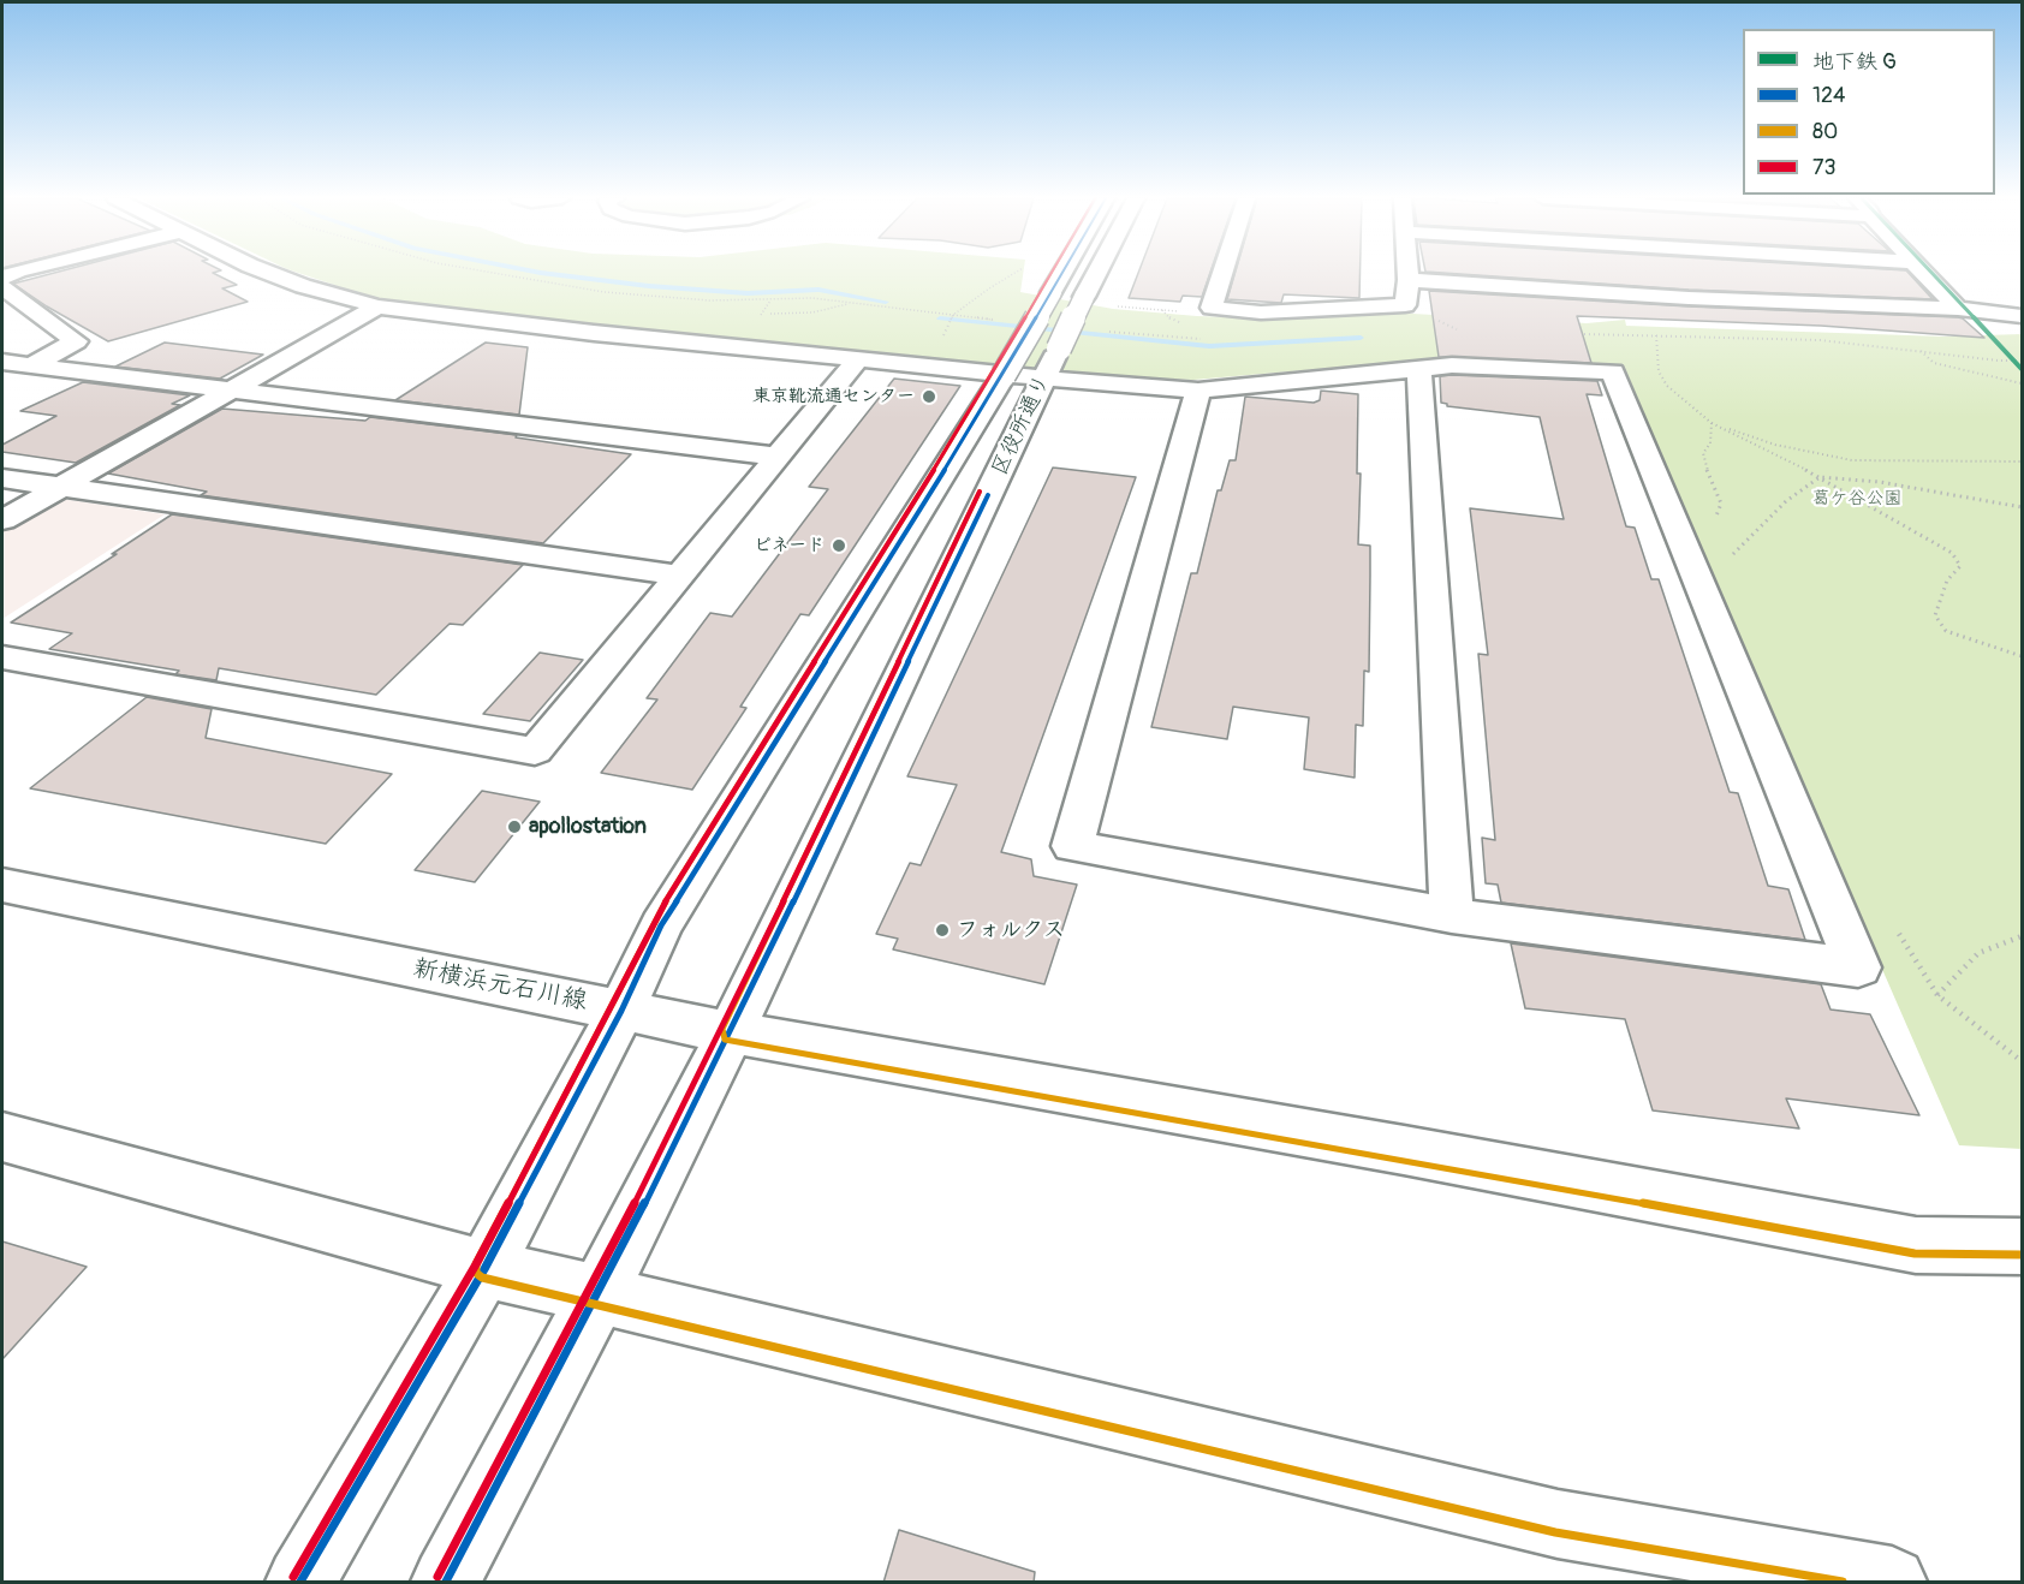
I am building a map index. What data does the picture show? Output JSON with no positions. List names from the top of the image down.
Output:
{
  "streets": {
    "street": ["区役所通り", "新横浜元石川線"]
  },
  "crossings": [
    ["区役所通り", "新横浜元石川線"]
  ],
  "parks": ["葛ケ谷公園"],
  "places": [
    "東京靴流通センター",
    "ピネード",
    "apollostation",
    "フォルクス"
  ],
  "lines": [
    "metro line G",
    "transit line 124",
    "transit line 80",
    "transit line 73"
  ],
  "legend": [
    "地下鉄 G",
    "124",
    "80",
    "73"
  ]
}
